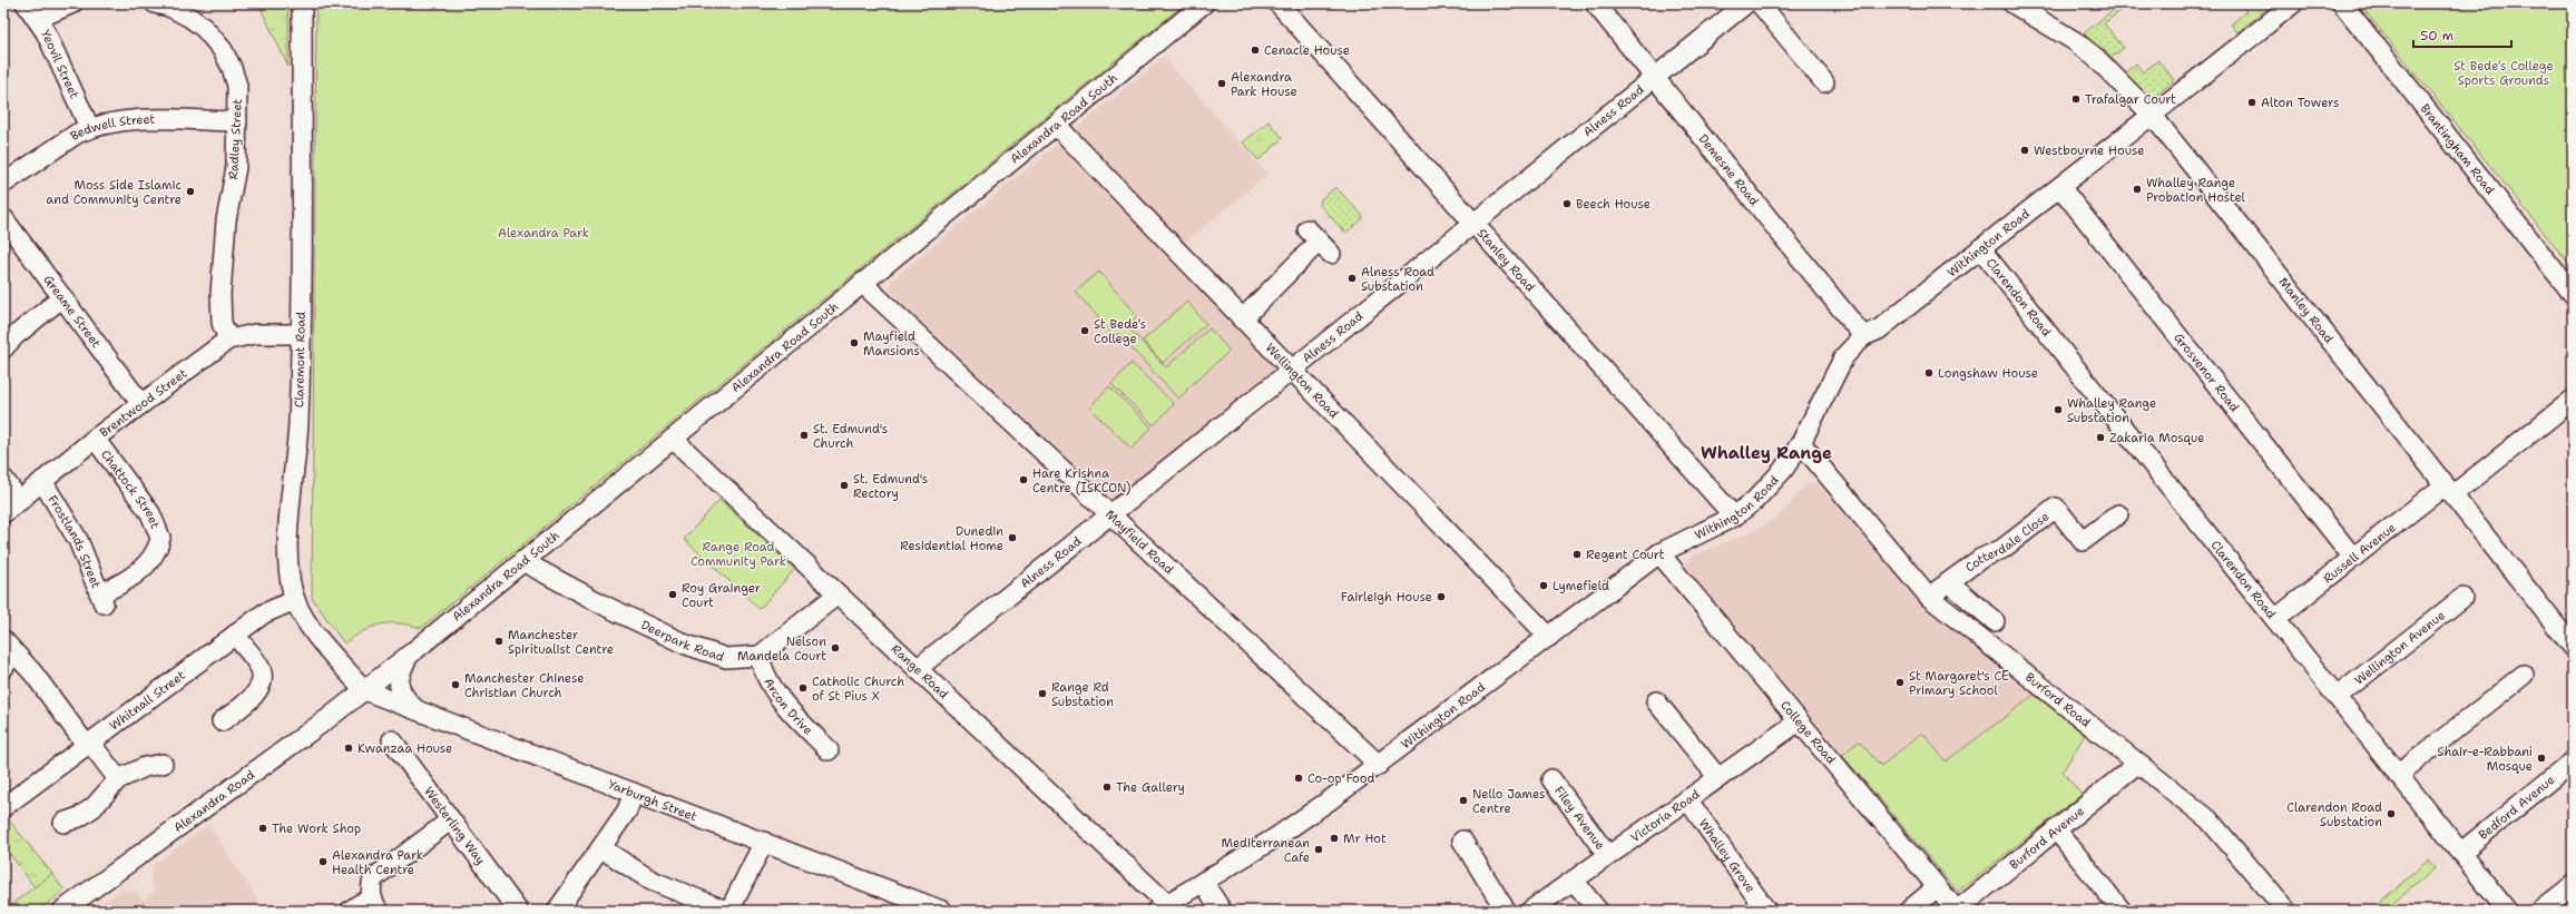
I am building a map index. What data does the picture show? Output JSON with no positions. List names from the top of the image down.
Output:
{
  "streets": {
    "street": [
      "Yeovil Street",
      "Alness Road",
      "Alexandra Road South",
      "Bedwell Street",
      "Radley Street",
      "Brantingham Road",
      "Demesne Road",
      "Withington Road",
      "Stanley Road",
      "Clarendon Road",
      "Greame Street",
      "Manley Road",
      "Claremont Road",
      "Grosvenor Road",
      "Wellington Road",
      "Brentwood Street",
      "Chattock Street",
      "Frostlands Street",
      "Mayfield Road",
      "Cotterdale Close",
      "Russell Avenue",
      "Deerpark Road",
      "Wellington Avenue",
      "Range Road",
      "Whitnall Street",
      "Burford Road",
      "Arcon Drive",
      "College Road",
      "Yarburgh Street",
      "Alexandra Road",
      "Bedford Avenue",
      "Victoria Road",
      "Filey Avenue",
      "Westerling Way",
      "Burford Avenue",
      "Whalley Grove"
    ]
  },
  "crossings": [
    ["Yeovil Street", "Bedwell Street"],
    ["Alness Road", "Demesne Road"],
    ["Alness Road", "Stanley Road"],
    ["Alness Road", "Wellington Road"],
    ["Alness Road", "Mayfield Road"],
    ["Alness Road", "Range Road"],
    ["Alexandra Road South", "Claremont Road"],
    ["Alexandra Road South", "Wellington Road"],
    ["Alexandra Road South", "Mayfield Road"],
    ["Alexandra Road South", "Deerpark Road"],
    ["Alexandra Road South", "Range Road"],
    ["Alexandra Road South", "Yarburgh Street"],
    ["Alexandra Road South", "Alexandra Road"],
    ["Bedwell Street", "Radley Street"],
    ["Radley Street", "Brentwood Street"],
    ["Demesne Road", "Withington Road"],
    ["Withington Road", "Stanley Road"],
    ["Withington Road", "Clarendon Road"],
    ["Withington Road", "Manley Road"],
    ["Withington Road", "Grosvenor Road"],
    ["Withington Road", "Wellington Road"],
    ["Withington Road", "Mayfield Road"],
    ["Withington Road", "Range Road"],
    ["Withington Road", "Burford Road"],
    ["Withington Road", "College Road"],
    ["Clarendon Road", "Russell Avenue"],
    ["Clarendon Road", "Wellington Avenue"],
    ["Clarendon Road", "Bedford Avenue"],
    ["Greame Street", "Brentwood Street"],
    ["Manley Road", "Russell Avenue"],
    ["Claremont Road", "Brentwood Street"],
    ["Claremont Road", "Whitnall Street"],
    ["Claremont Road", "Yarburgh Street"],
    ["Claremont Road", "Alexandra Road"],
    ["Grosvenor Road", "Russell Avenue"],
    ["Brentwood Street", "Chattock Street"],
    ["Brentwood Street", "Frostlands Street"],
    ["Chattock Street", "Frostlands Street"],
    ["Cotterdale Close", "Burford Road"],
    ["Deerpark Road", "Arcon Drive"],
    ["Burford Road", "Burford Avenue"],
    ["College Road", "Victoria Road"],
    ["College Road", "Burford Avenue"],
    ["Yarburgh Street", "Alexandra Road"],
    ["Victoria Road", "Filey Avenue"],
    ["Victoria Road", "Whalley Grove"]
  ],
  "districts": ["Whalley Range"],
  "parks": ["St Bede's College Sports Grounds", "Alexandra Park", "Range Road Community Park"],
  "places": [
    "Cenacle House",
    "Alexandra Park House",
    "Trafalgar Court",
    "Alton Towers",
    "Westbourne House",
    "Whalley Range Probation Hostel",
    "Moss Side Islamic and Community Centre",
    "Beech House",
    "Alness Road Substation",
    "St Bede's College",
    "Mayfield Mansions",
    "Longshaw House",
    "Whalley Range Substation",
    "St. Edmund's Church",
    "Zakaria Mosque",
    "Hare Krishna Centre (ISKCON)",
    "St. Edmund's Rectory",
    "Dunedin Residential Home",
    "Regent Court",
    "Lymefield",
    "Roy Grainger Court",
    "Fairleigh House",
    "Manchester Spiritualist Centre",
    "Nelson Mandela Court",
    "St Margaret's CE Primary School",
    "Manchester Chinese Christian Church",
    "Catholic Church of St Pius X",
    "Range Rd Substation",
    "Kwanzaa House",
    "Shair-e-Rabbani Mosque",
    "Co-op Food",
    "The Gallery",
    "Nello James Centre",
    "Clarendon Road Substation",
    "The Work Shop",
    "Mr Hot",
    "Mediterranean Cafe",
    "Alexandra Park Health Centre"
  ],
  "scale_bar": "50 m"
}
